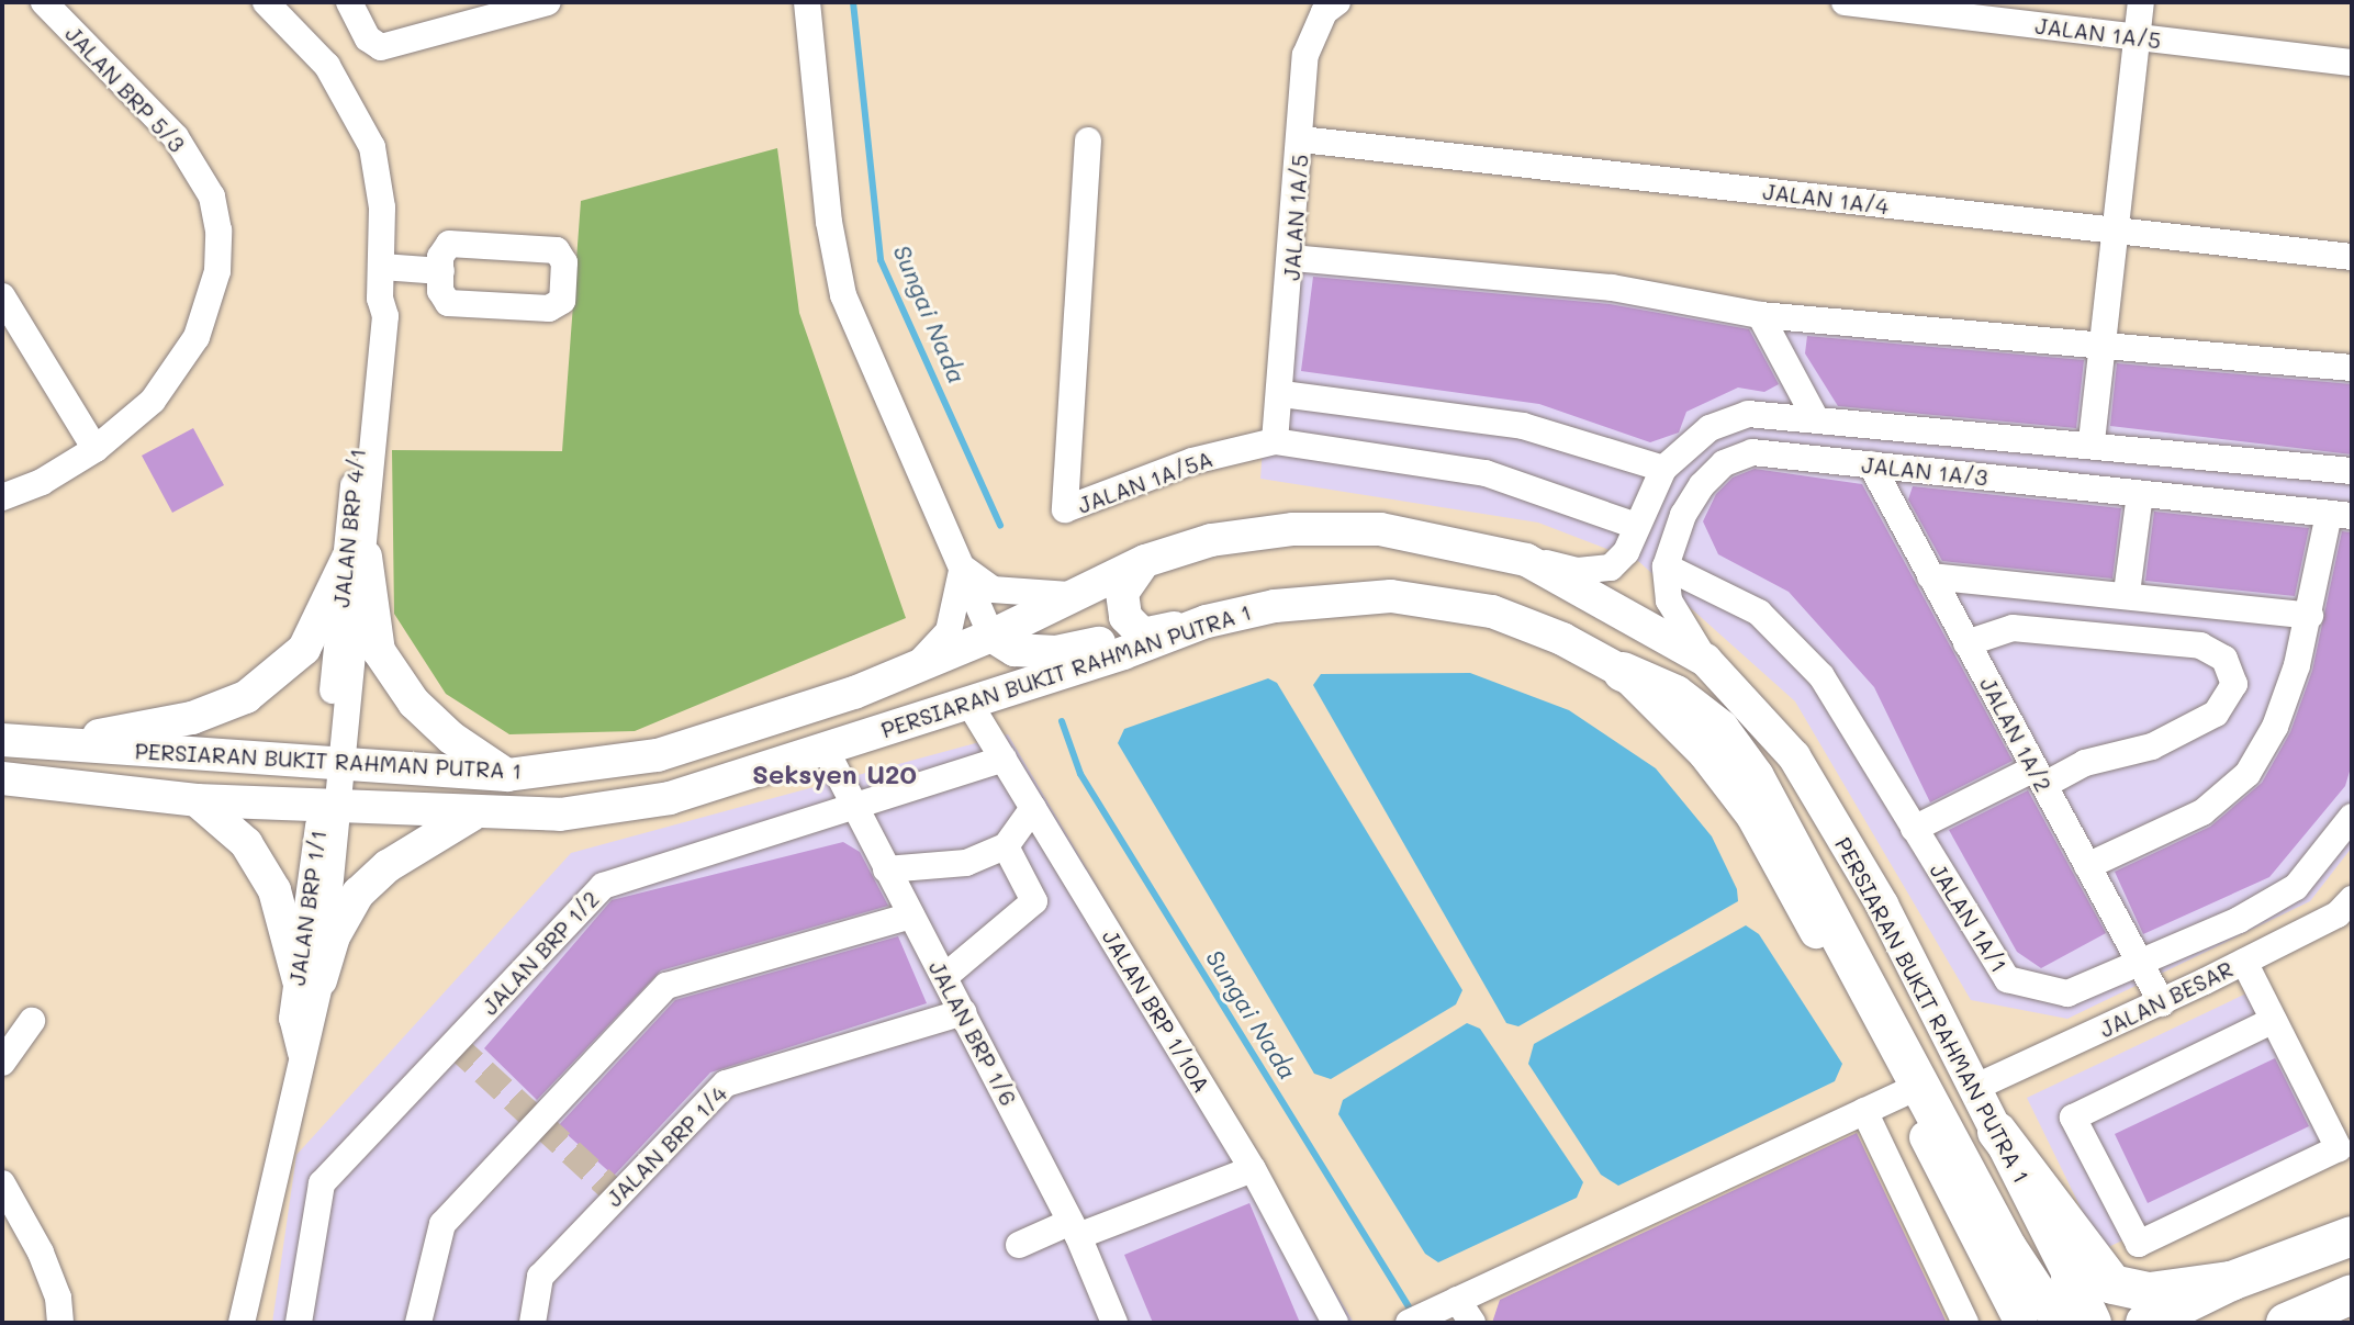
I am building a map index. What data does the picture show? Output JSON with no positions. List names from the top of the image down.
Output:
{
  "streets": {
    "main road": ["PERSIARAN BUKIT RAHMAN PUTRA 1"],
    "street": [
      "JALAN 1A/5",
      "JALAN BRP 5/3",
      "JALAN 1A/4",
      "JALAN 1A/3",
      "JALAN 1A/5A",
      "JALAN BRP 4/1",
      "JALAN 1A/2",
      "JALAN BRP 1/1",
      "JALAN 1A/1",
      "JALAN BRP 1/2",
      "JALAN BESAR",
      "JALAN BRP 1/10A",
      "JALAN BRP 1/6",
      "JALAN BRP 1/4"
    ]
  },
  "crossings": [
    ["JALAN 1A/5", "JALAN 1A/4"],
    ["JALAN 1A/5", "JALAN 1A/5A"],
    ["JALAN 1A/3", "JALAN 1A/5A"],
    ["JALAN 1A/3", "PERSIARAN BUKIT RAHMAN PUTRA 1"],
    ["JALAN 1A/3", "JALAN 1A/2"],
    ["JALAN 1A/3", "JALAN 1A/1"],
    ["JALAN BRP 4/1", "PERSIARAN BUKIT RAHMAN PUTRA 1"],
    ["JALAN BRP 4/1", "JALAN BRP 1/1"],
    ["PERSIARAN BUKIT RAHMAN PUTRA 1", "JALAN BRP 1/1"],
    ["PERSIARAN BUKIT RAHMAN PUTRA 1", "JALAN BESAR"],
    ["PERSIARAN BUKIT RAHMAN PUTRA 1", "JALAN BRP 1/10A"],
    ["PERSIARAN BUKIT RAHMAN PUTRA 1", "JALAN BRP 1/6"],
    ["JALAN 1A/2", "JALAN 1A/1"],
    ["JALAN 1A/2", "JALAN BESAR"],
    ["JALAN BRP 1/2", "JALAN BRP 1/10A"],
    ["JALAN BRP 1/2", "JALAN BRP 1/6"],
    ["JALAN BRP 1/6", "JALAN BRP 1/4"]
  ],
  "districts": ["Seksyen U20"],
  "water": ["Sungai Nada"]
}
